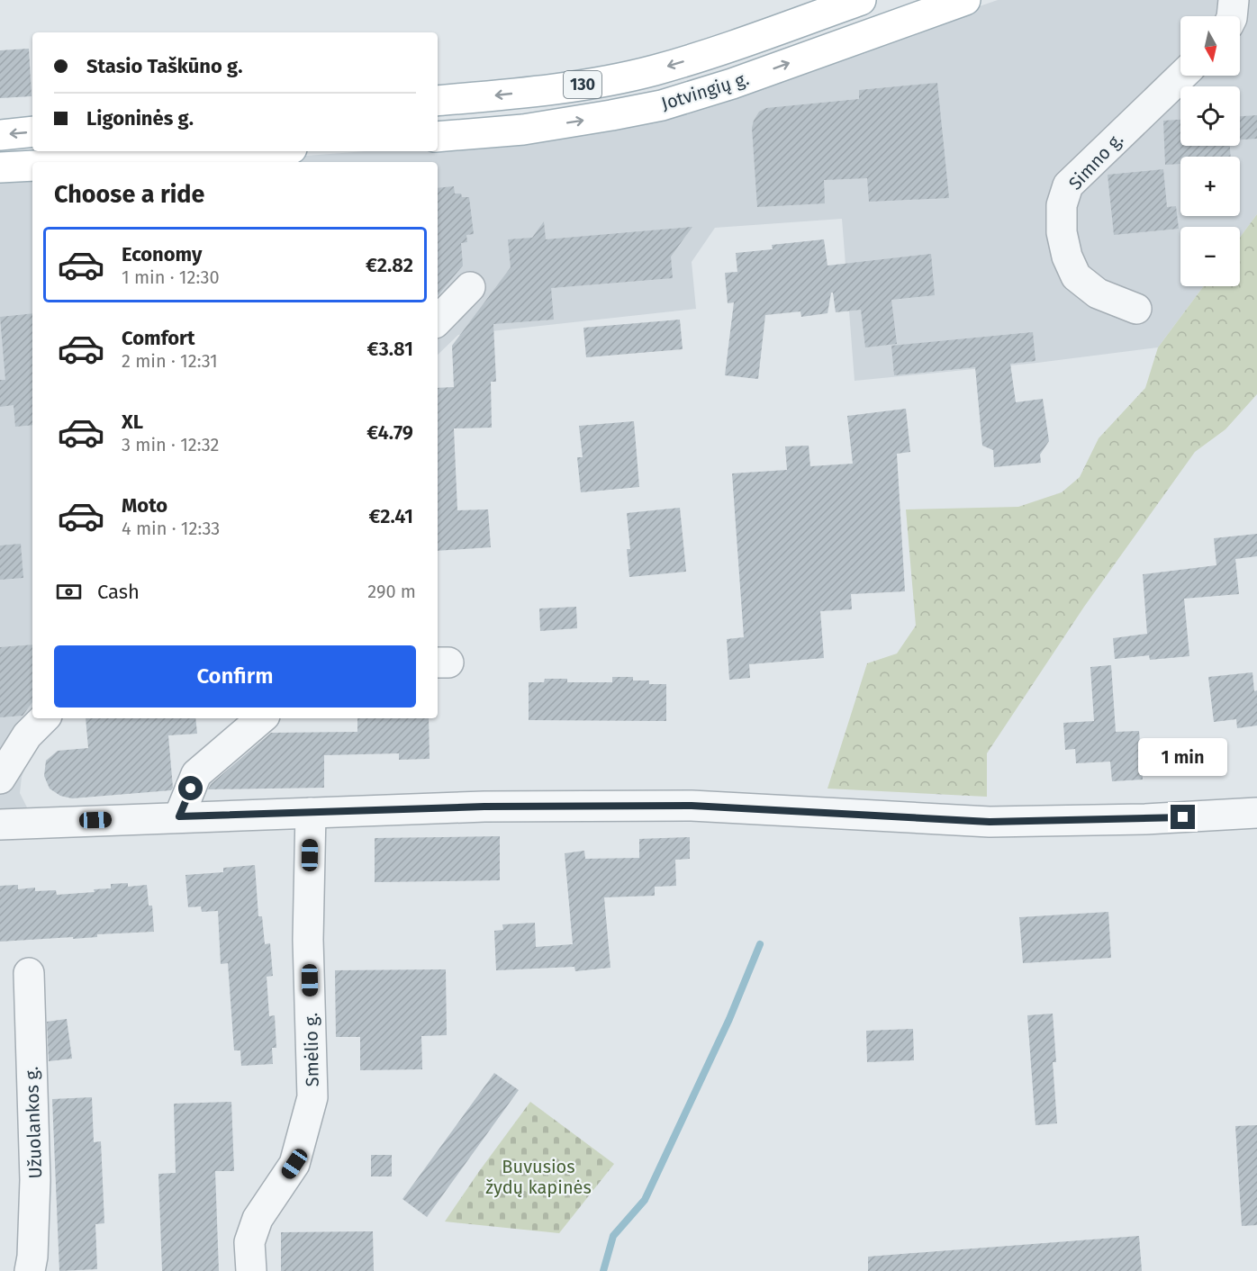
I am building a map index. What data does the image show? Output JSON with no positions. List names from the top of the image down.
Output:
{
  "streets": {
    "main road": ["130", "Jotvingių g."],
    "street": ["Simno g.", "Smėlio g.", "Užuolankos g."]
  },
  "parks": ["Buvusios žydų kapinės"],
  "north": "bottom",
  "page": {
    "map_buttons": ["+", "−"],
    "banner": ["Stasio Taškūno g.", "Ligoninės g."],
    "heading": "Choose a ride",
    "list": [
      {
        "name": "Economy",
        "note": "1 min · 12:30",
        "value": "€2.82"
      },
      {
        "name": "Comfort",
        "note": "2 min · 12:31",
        "value": "€3.81"
      },
      {
        "name": "XL",
        "note": "3 min · 12:32",
        "value": "€4.79"
      },
      {
        "name": "Moto",
        "note": "4 min · 12:33",
        "value": "€2.41"
      }
    ],
    "pay": ["Cash", "290 m"],
    "buttons": "Confirm",
    "bubble": "1 min"
  }
}
